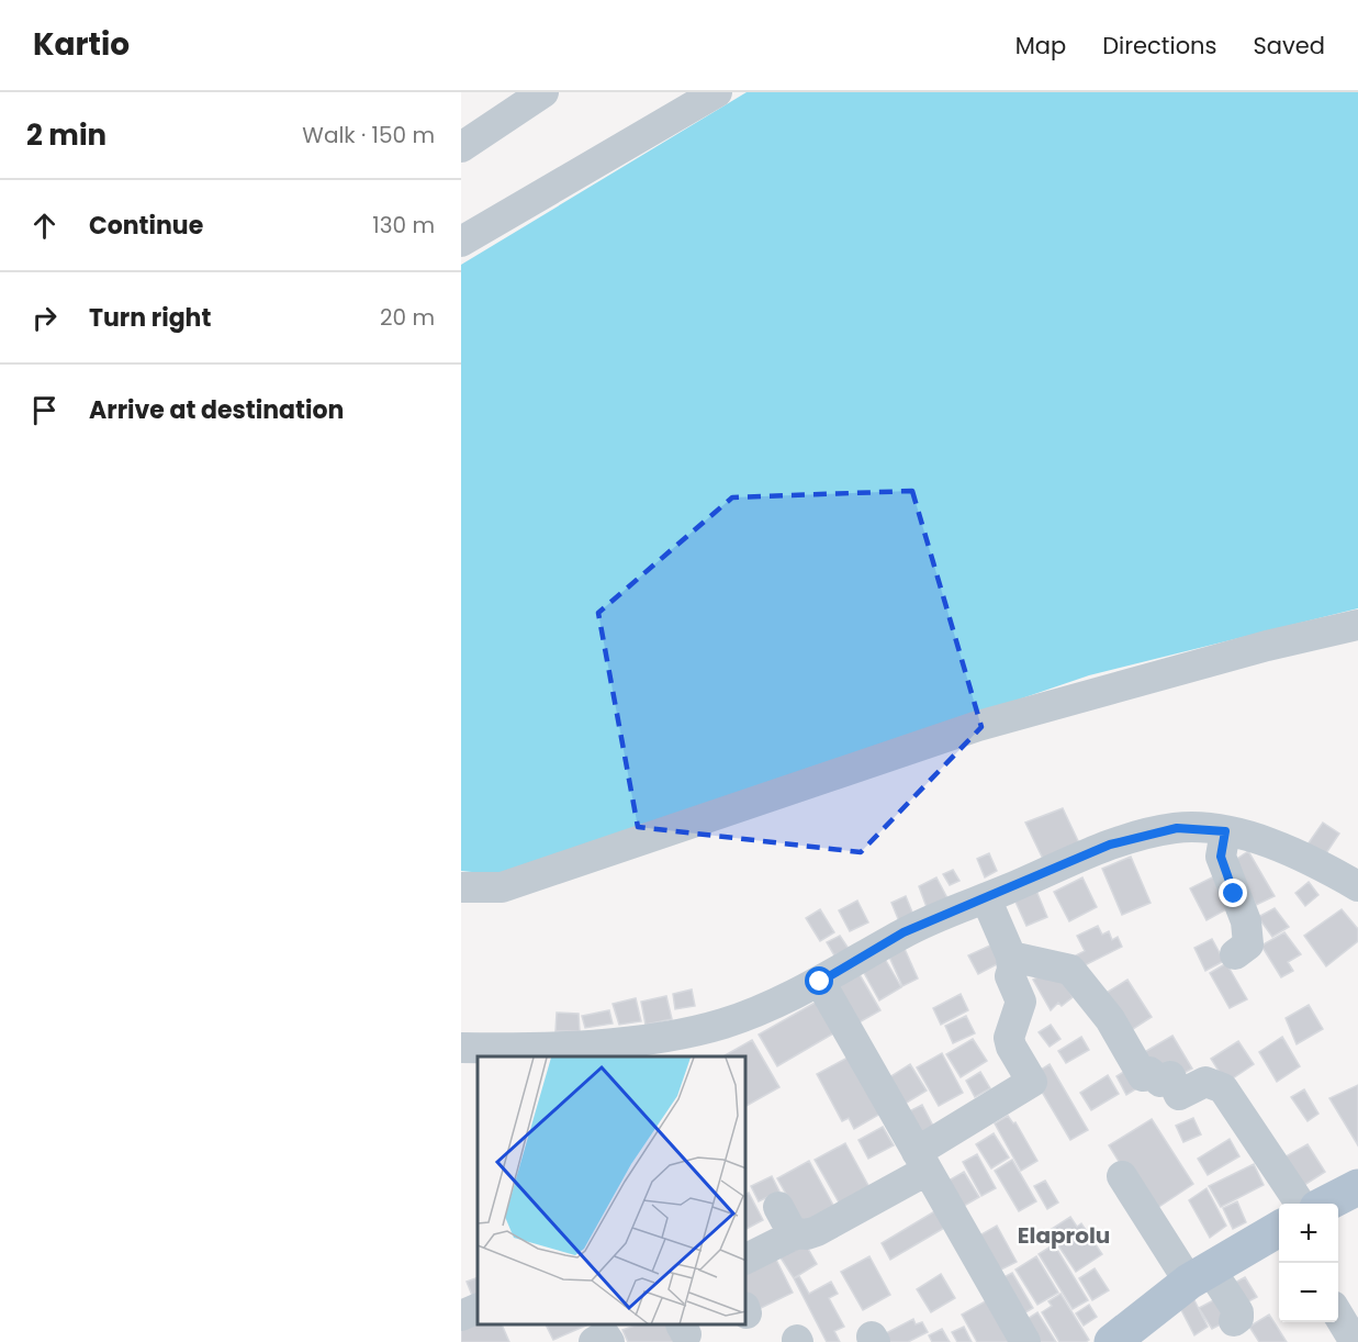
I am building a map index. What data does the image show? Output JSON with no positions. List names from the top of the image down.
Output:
{
  "districts": ["Elaprolu"],
  "page": {
    "header": "Kartio",
    "nav": ["Map", "Directions", "Saved"],
    "heading": ["2 min", "Walk · 150 m"],
    "list": [
      ["Continue", "130 m"],
      ["Turn right", "20 m"],
      "Arrive at destination"
    ],
    "map_buttons": ["+", "−"]
  }
}
